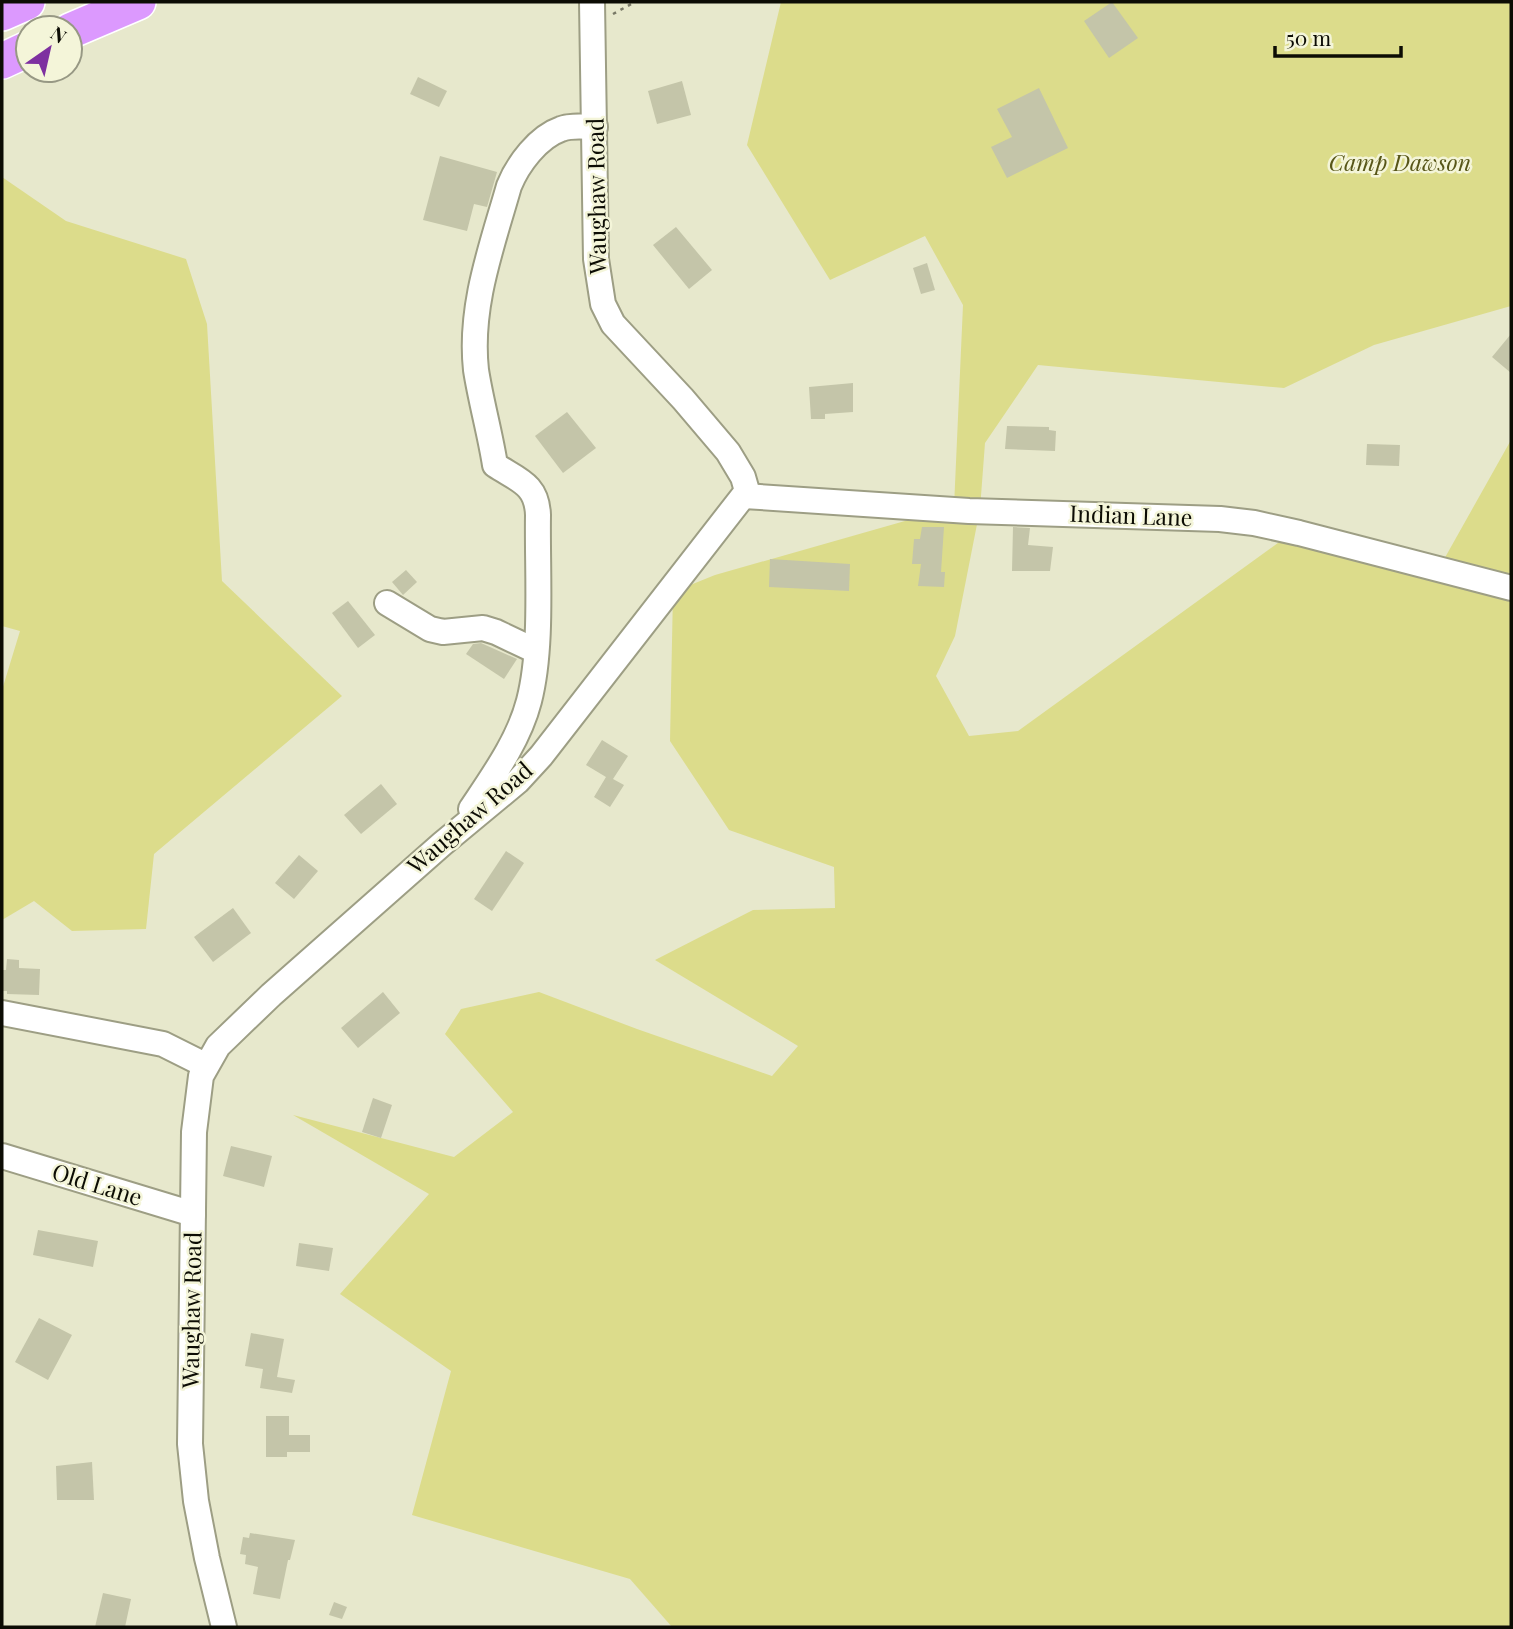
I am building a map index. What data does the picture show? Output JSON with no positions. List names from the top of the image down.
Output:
{
  "streets": {
    "street": ["Waughaw Road", "Indian Lane", "Old Lane"]
  },
  "crossings": [
    ["Waughaw Road", "Indian Lane"],
    ["Waughaw Road", "Old Lane"]
  ],
  "parks": ["Camp Dawson"],
  "scale_bar": "50 m",
  "north": "top right"
}
